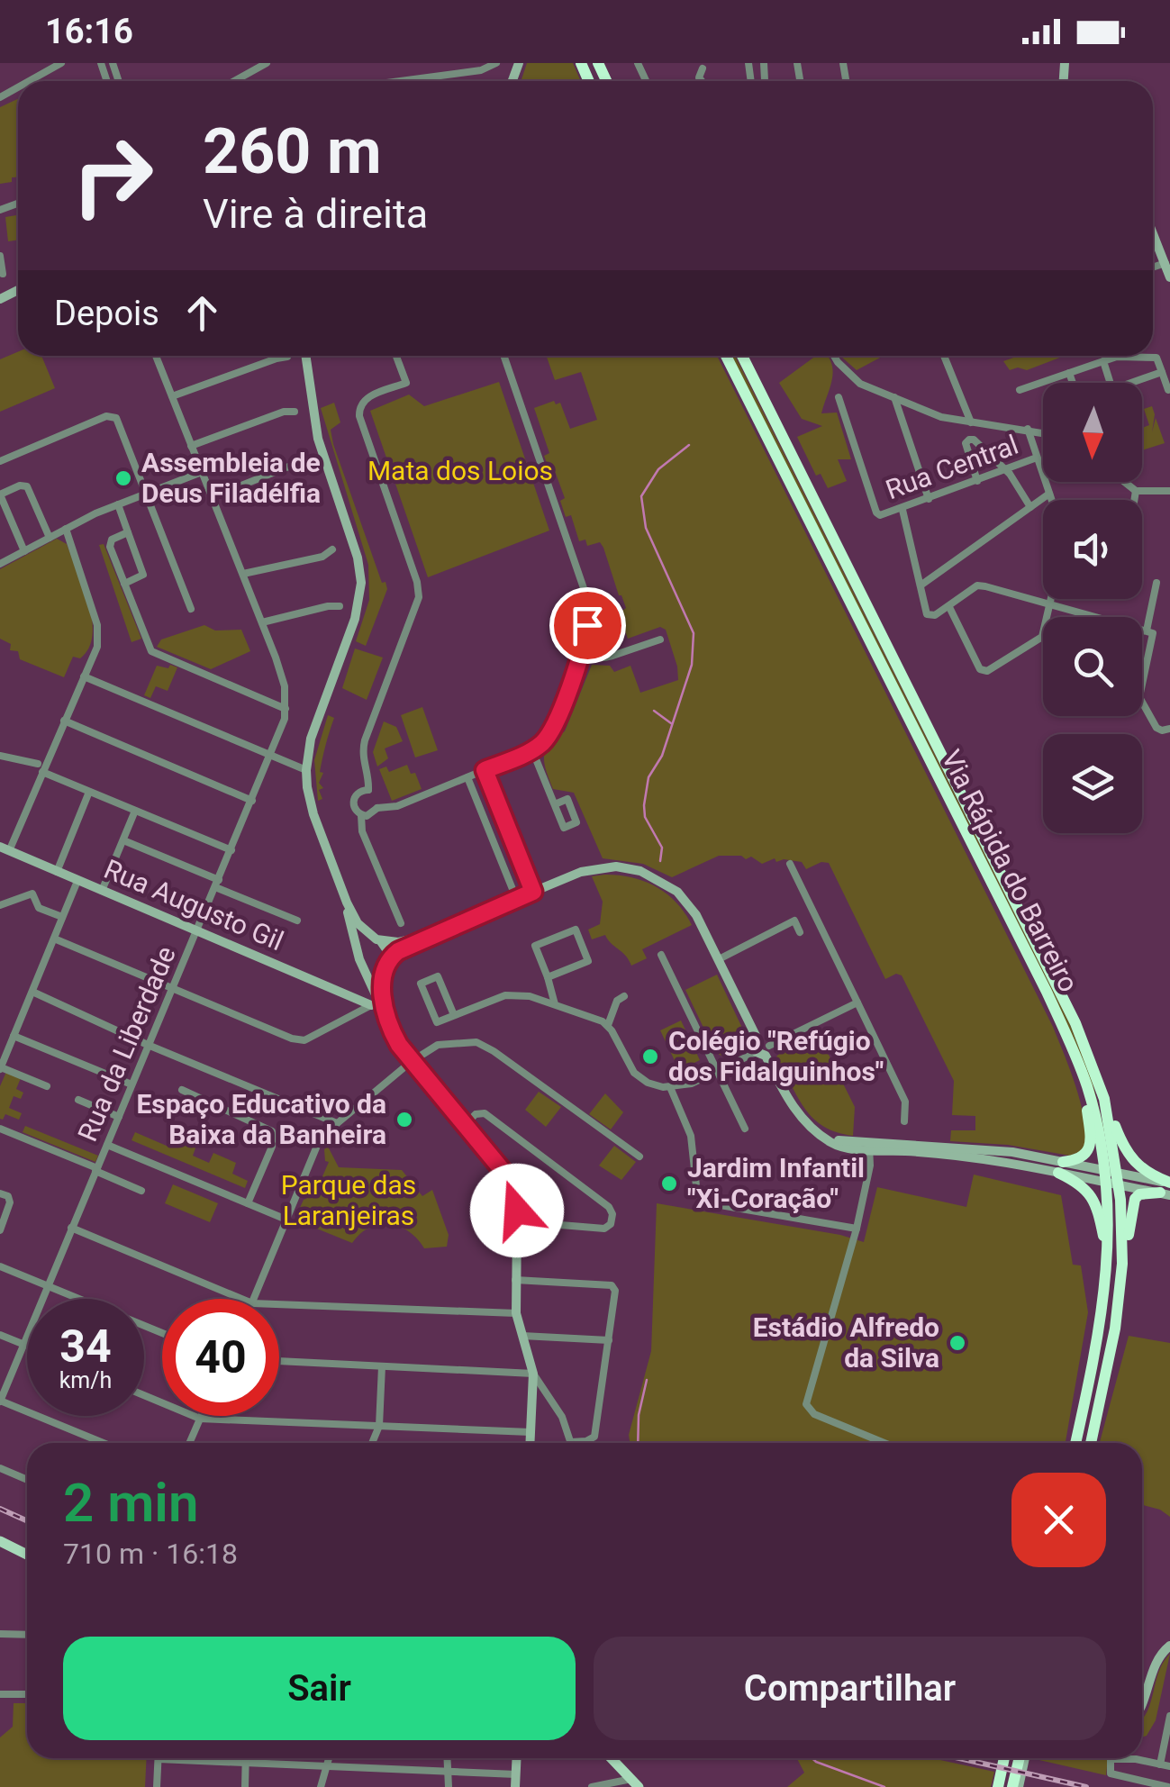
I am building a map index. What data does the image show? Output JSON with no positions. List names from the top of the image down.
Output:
{
  "streets": {
    "highway": ["Via Rápida do Barreiro"],
    "street": ["Rua Central", "Rua Augusto Gil", "Rua da Liberdade"]
  },
  "crossings": [
    ["Rua Augusto Gil", "Rua da Liberdade"]
  ],
  "parks": ["Mata dos Loios", "Parque das Laranjeiras"],
  "places": [
    "Assembleia de Deus Filadélfia",
    "Colégio \"Refúgio dos Fidalguinhos\"",
    "Espaço Educativo da Baixa da Banheira",
    "Jardim Infantil \"Xi-Coração\"",
    "Estádio Alfredo da Silva"
  ],
  "north": "bottom",
  "page": {
    "status": "16:16",
    "turn": ["260 m", "Vire à direita"],
    "then": "Depois",
    "speed": "34 km/h",
    "limit": "40",
    "heading": ["2 min", "710 m · 16:18"],
    "buttons": ["Sair", "Compartilhar"]
  }
}
